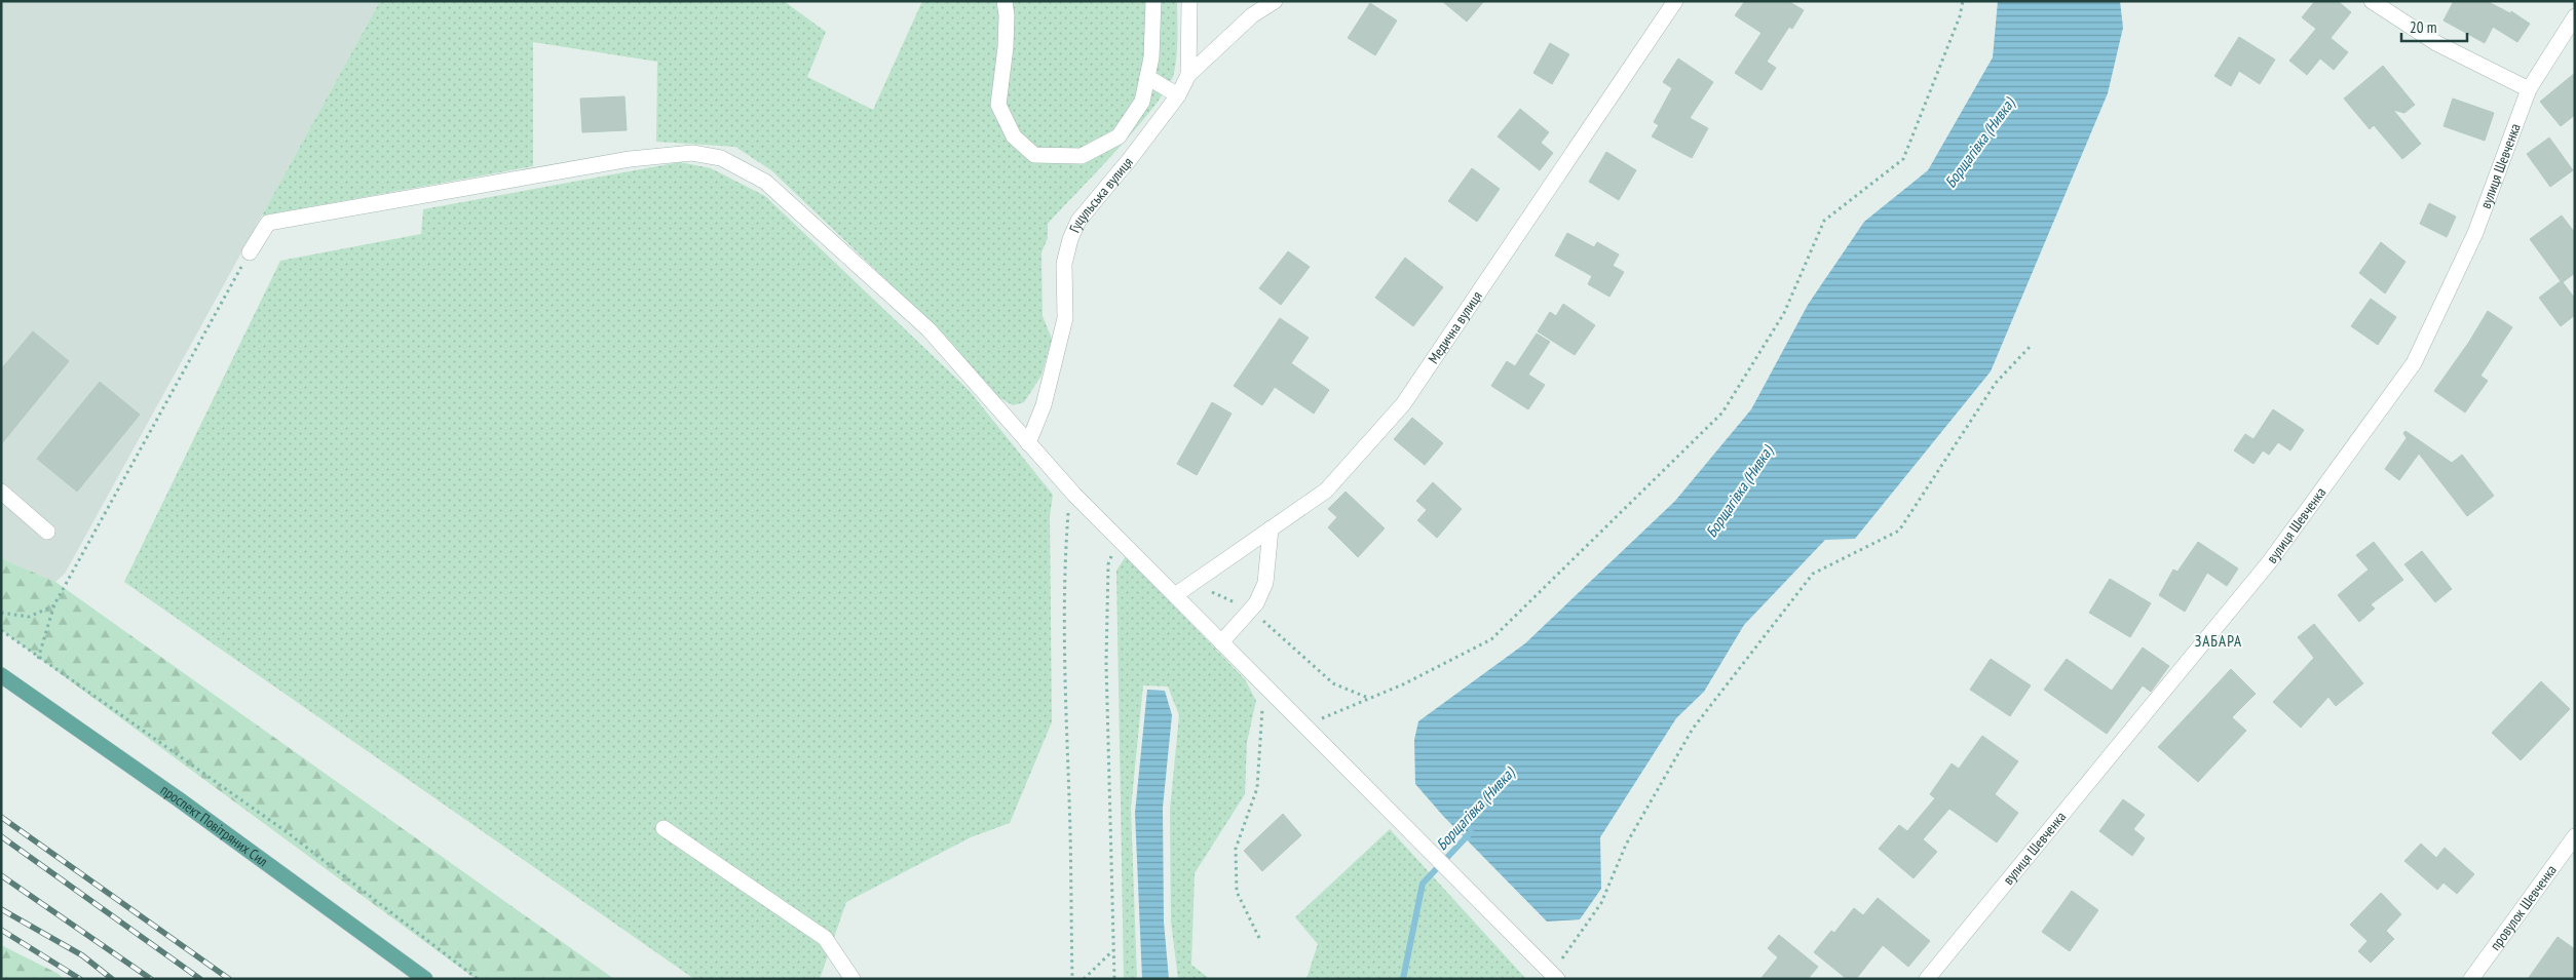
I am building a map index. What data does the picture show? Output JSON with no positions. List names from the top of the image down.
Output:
{
  "streets": {
    "main road": ["проспект Повітряних Сил"],
    "street": [
      "вулиця Шевченка",
      "Гуцульська вулиця",
      "Медична вулиця",
      "провулок Шевченка"
    ]
  },
  "districts": ["ЗАБАРА"],
  "water": ["Борщагівка (Нивка)"],
  "scale_bar": "20 m"
}
